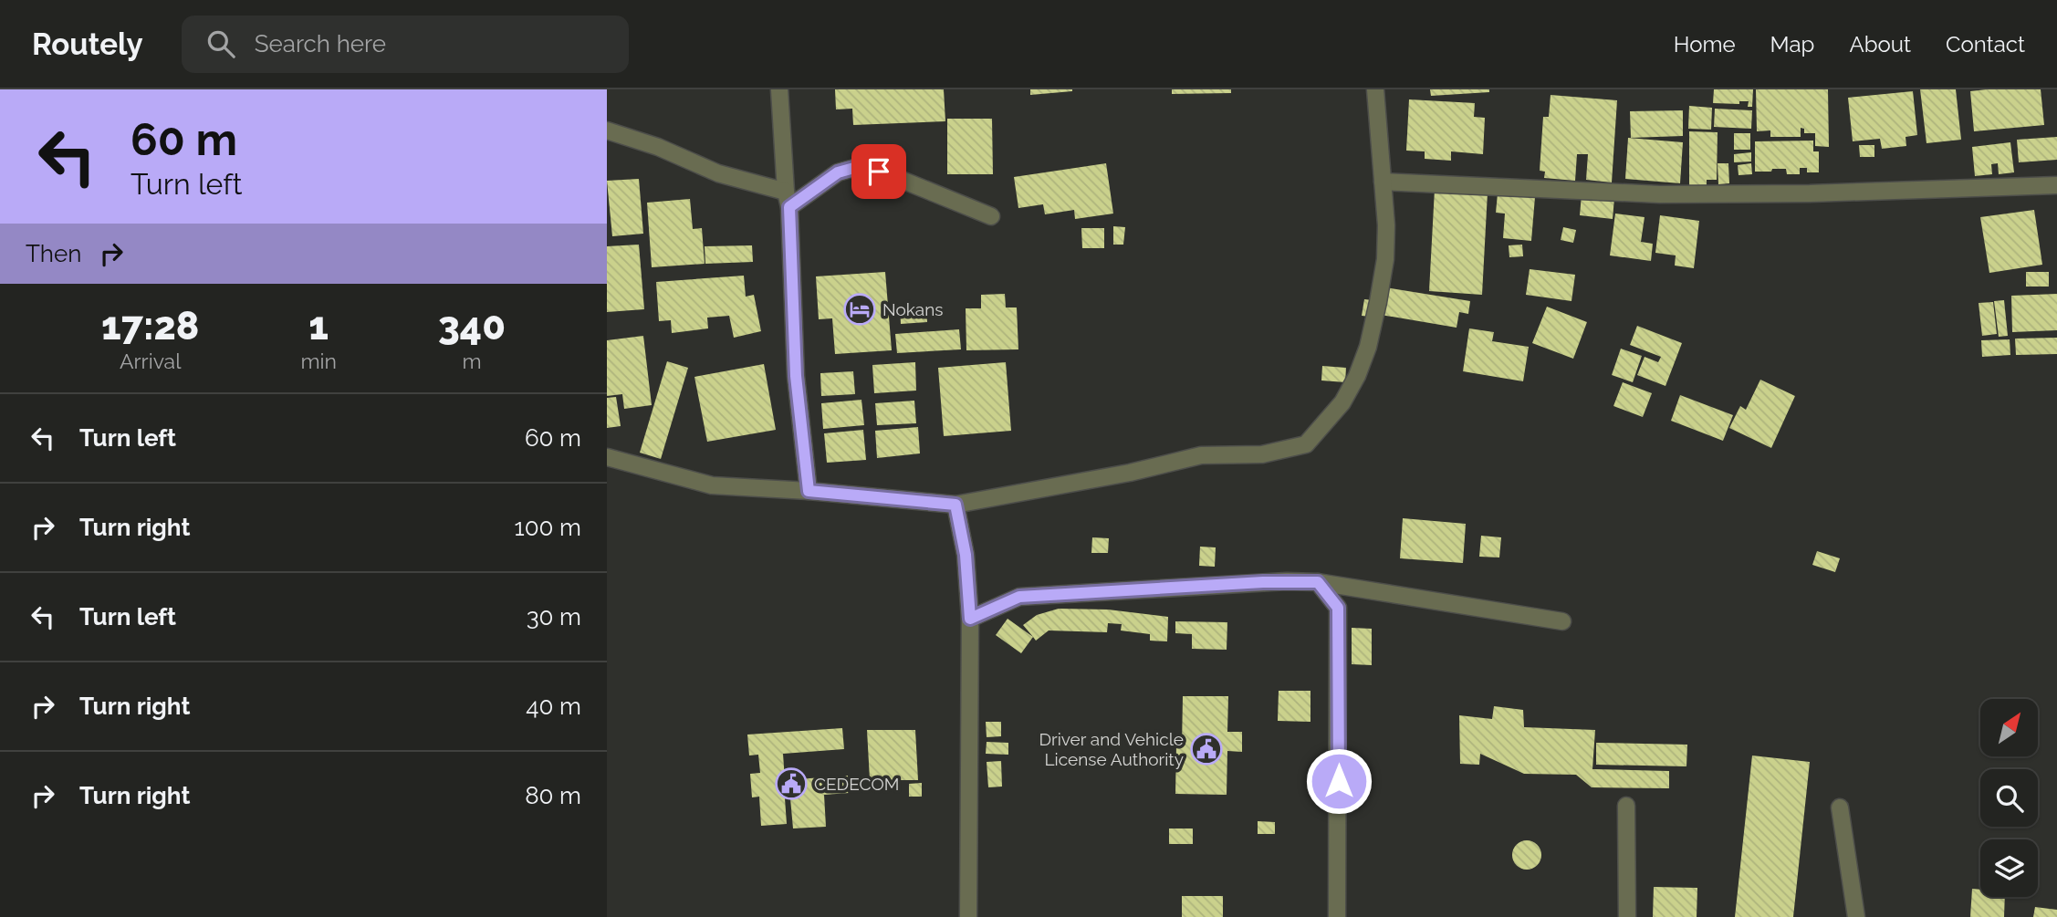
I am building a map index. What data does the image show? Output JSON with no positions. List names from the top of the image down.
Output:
{
  "places": {
    "hotel": ["Nokans"],
    "public building": ["Driver and Vehicle License Authority", "CEDECOM"]
  },
  "north": "top right",
  "page": {
    "header": "Routely",
    "search": "Search here",
    "nav": [
      "Home",
      "Map",
      "About",
      "Contact"
    ],
    "turn": ["60 m", "Turn left"],
    "then": "Then",
    "eta": [
      "17:28",
      "Arrival",
      "1",
      "min",
      "340",
      "m"
    ],
    "list": [
      {
        "name": "Turn left",
        "value": "60 m"
      },
      {
        "name": "Turn right",
        "value": "100 m"
      },
      {
        "name": "Turn left",
        "value": "30 m"
      },
      {
        "name": "Turn right",
        "value": "40 m"
      },
      {
        "name": "Turn right",
        "value": "80 m"
      }
    ]
  }
}
